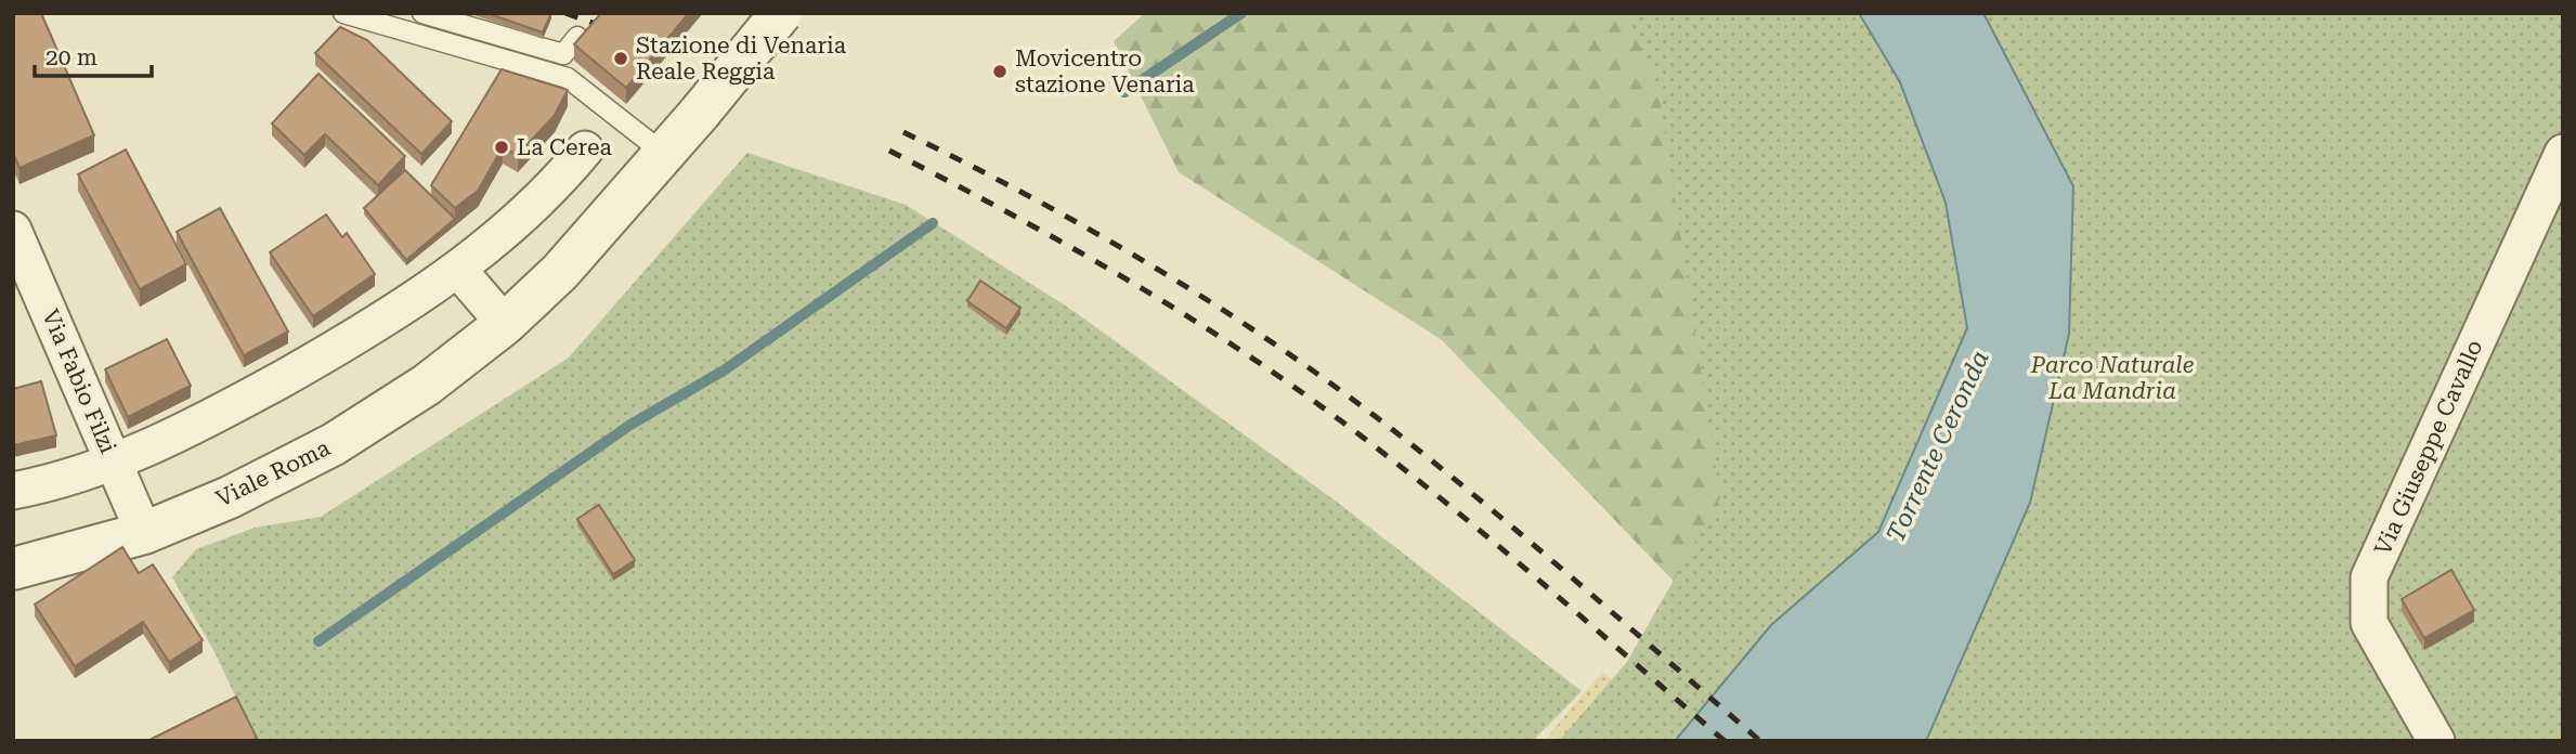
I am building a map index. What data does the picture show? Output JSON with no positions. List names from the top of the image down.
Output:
{
  "streets": {
    "street": ["Via Fabio Filzi", "Via Giuseppe Cavallo", "Viale Roma"]
  },
  "crossings": [
    ["Via Fabio Filzi", "Viale Roma"]
  ],
  "water": ["Torrente Ceronda"],
  "parks": ["Parco Naturale La Mandria"],
  "places": ["Stazione di Venaria Reale Reggia", "Movicentro stazione Venaria", "La Cerea"],
  "scale_bar": "20 m"
}
